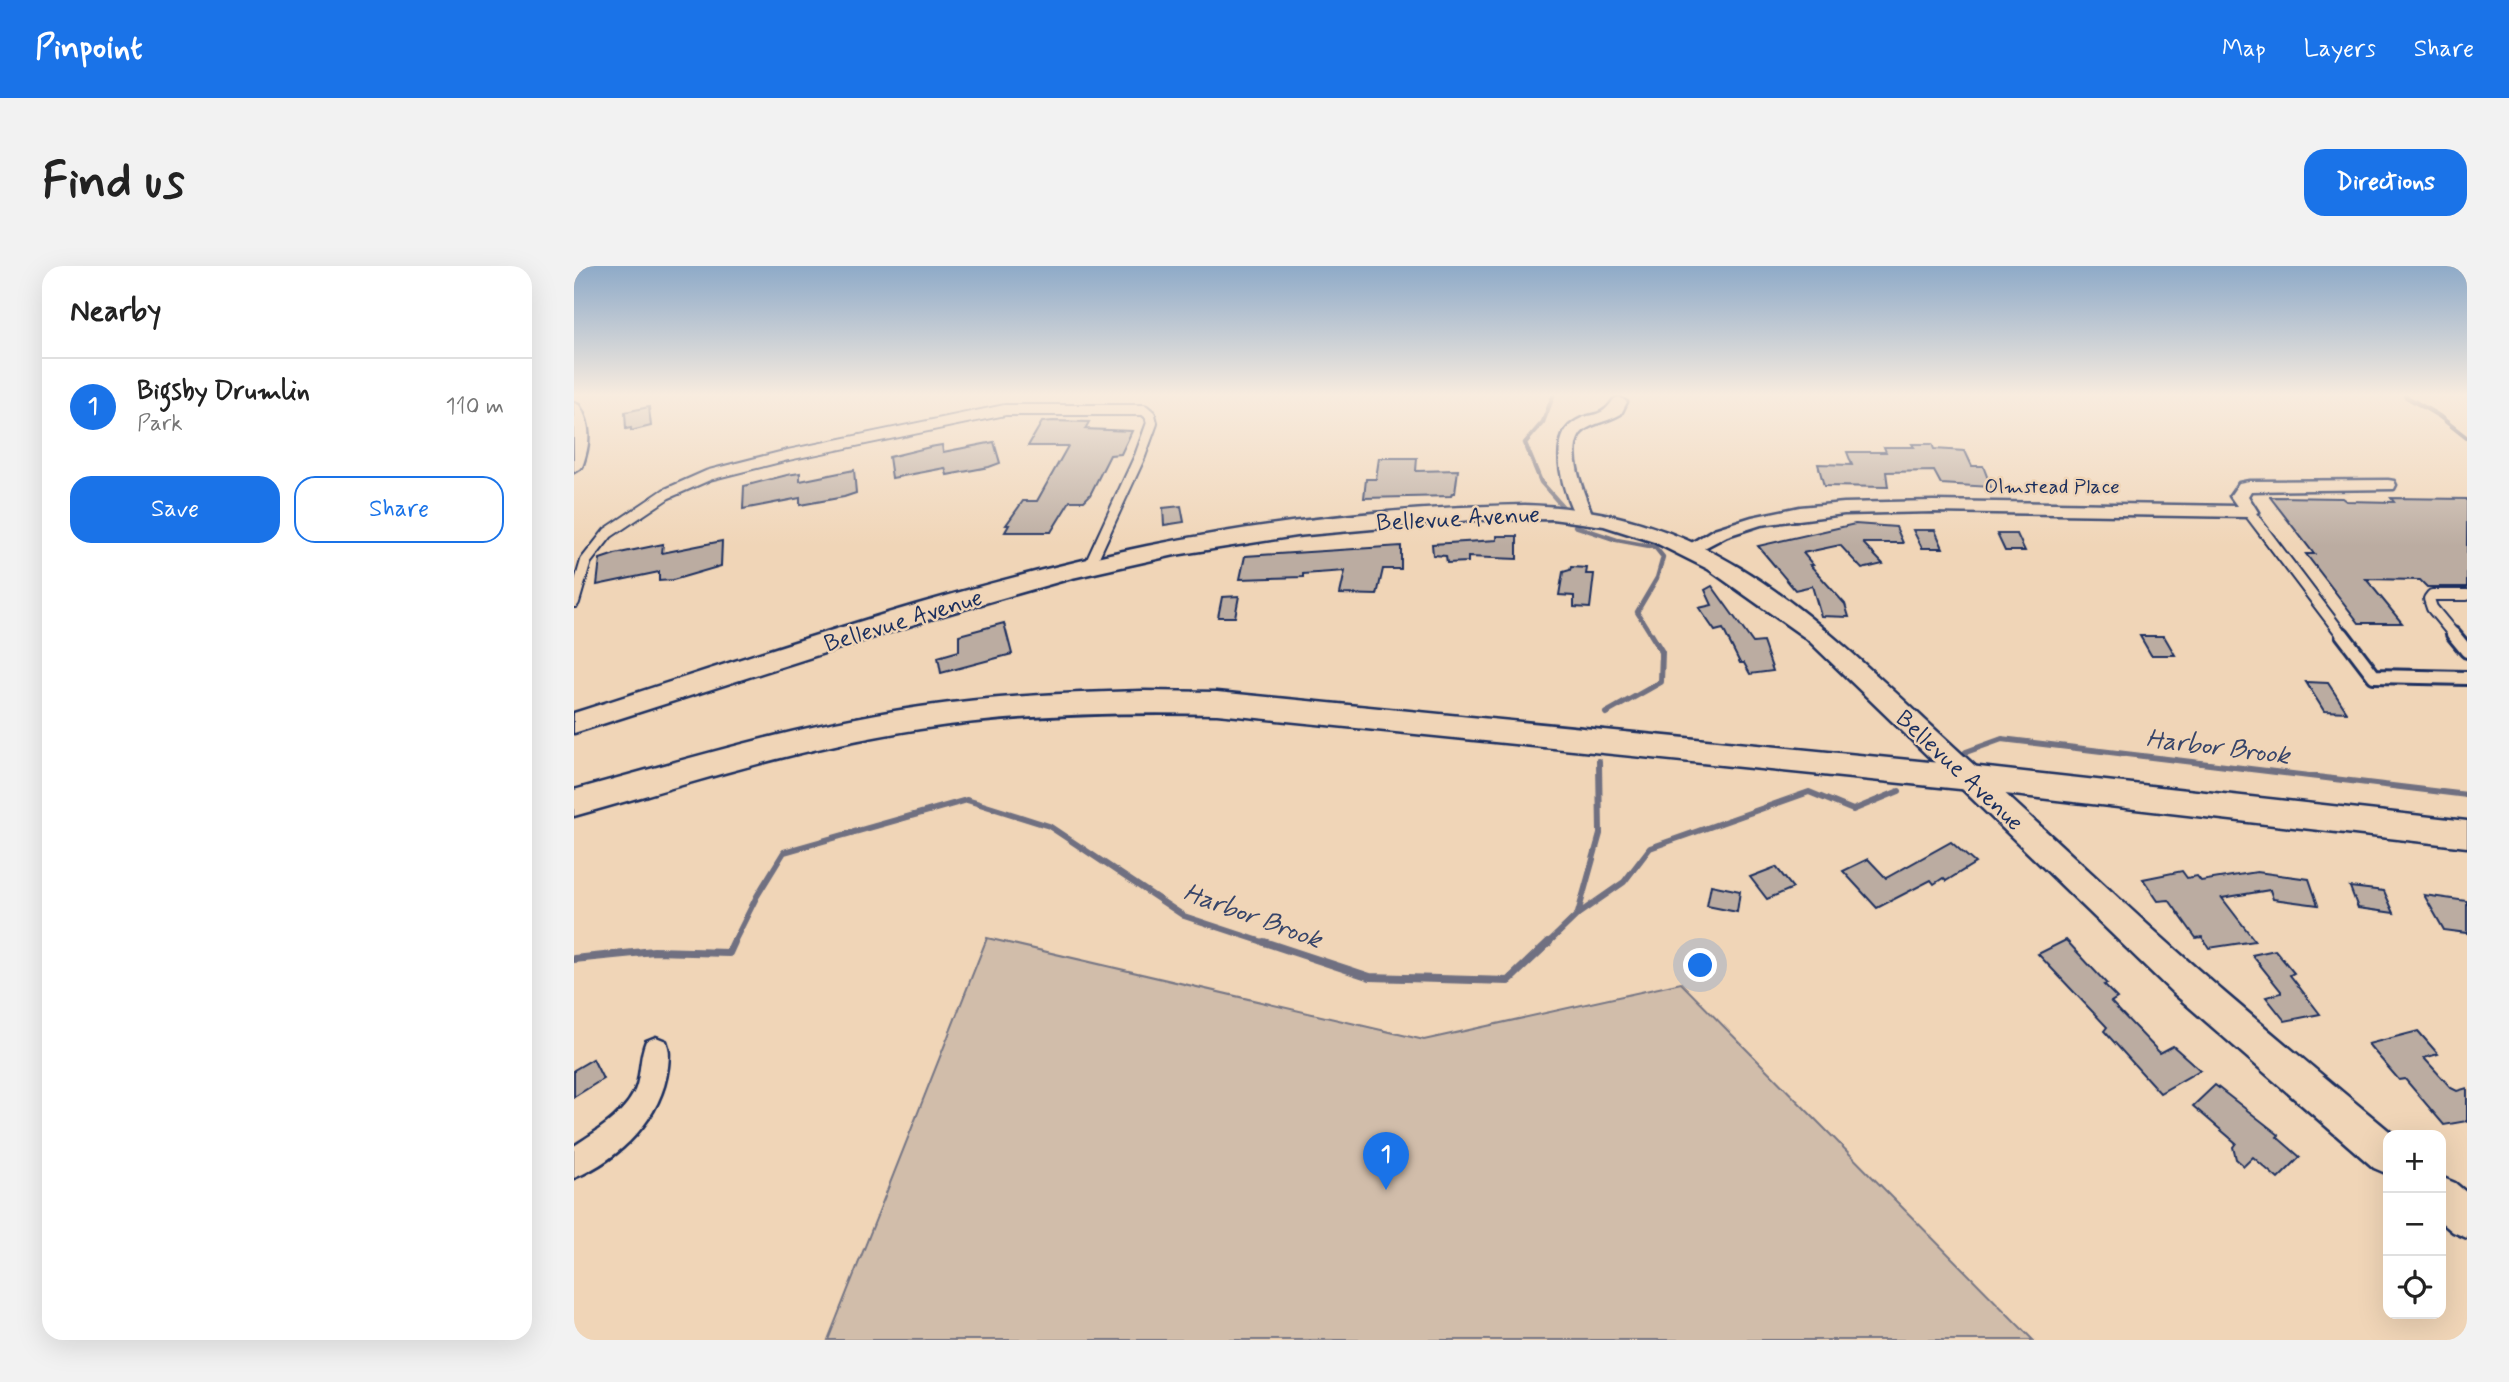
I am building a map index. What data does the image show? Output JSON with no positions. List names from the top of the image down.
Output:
{
  "streets": {
    "street": ["Olmstead Place", "Bellevue Avenue"]
  },
  "crossings": [
    ["Olmstead Place", "Bellevue Avenue"]
  ],
  "water": ["Harbor Brook"],
  "page": {
    "header": "Pinpoint",
    "nav": ["Map", "Layers", "Share"],
    "buttons": [
      "Directions",
      ["Save", "Share"]
    ],
    "title": "Find us",
    "heading": "Nearby",
    "list": [
      {
        "mark": "1",
        "name": "Bigsby Drumlin",
        "note": "Park",
        "value": "110 m"
      }
    ],
    "map_buttons": ["+", "−"],
    "pins": "1"
  }
}
